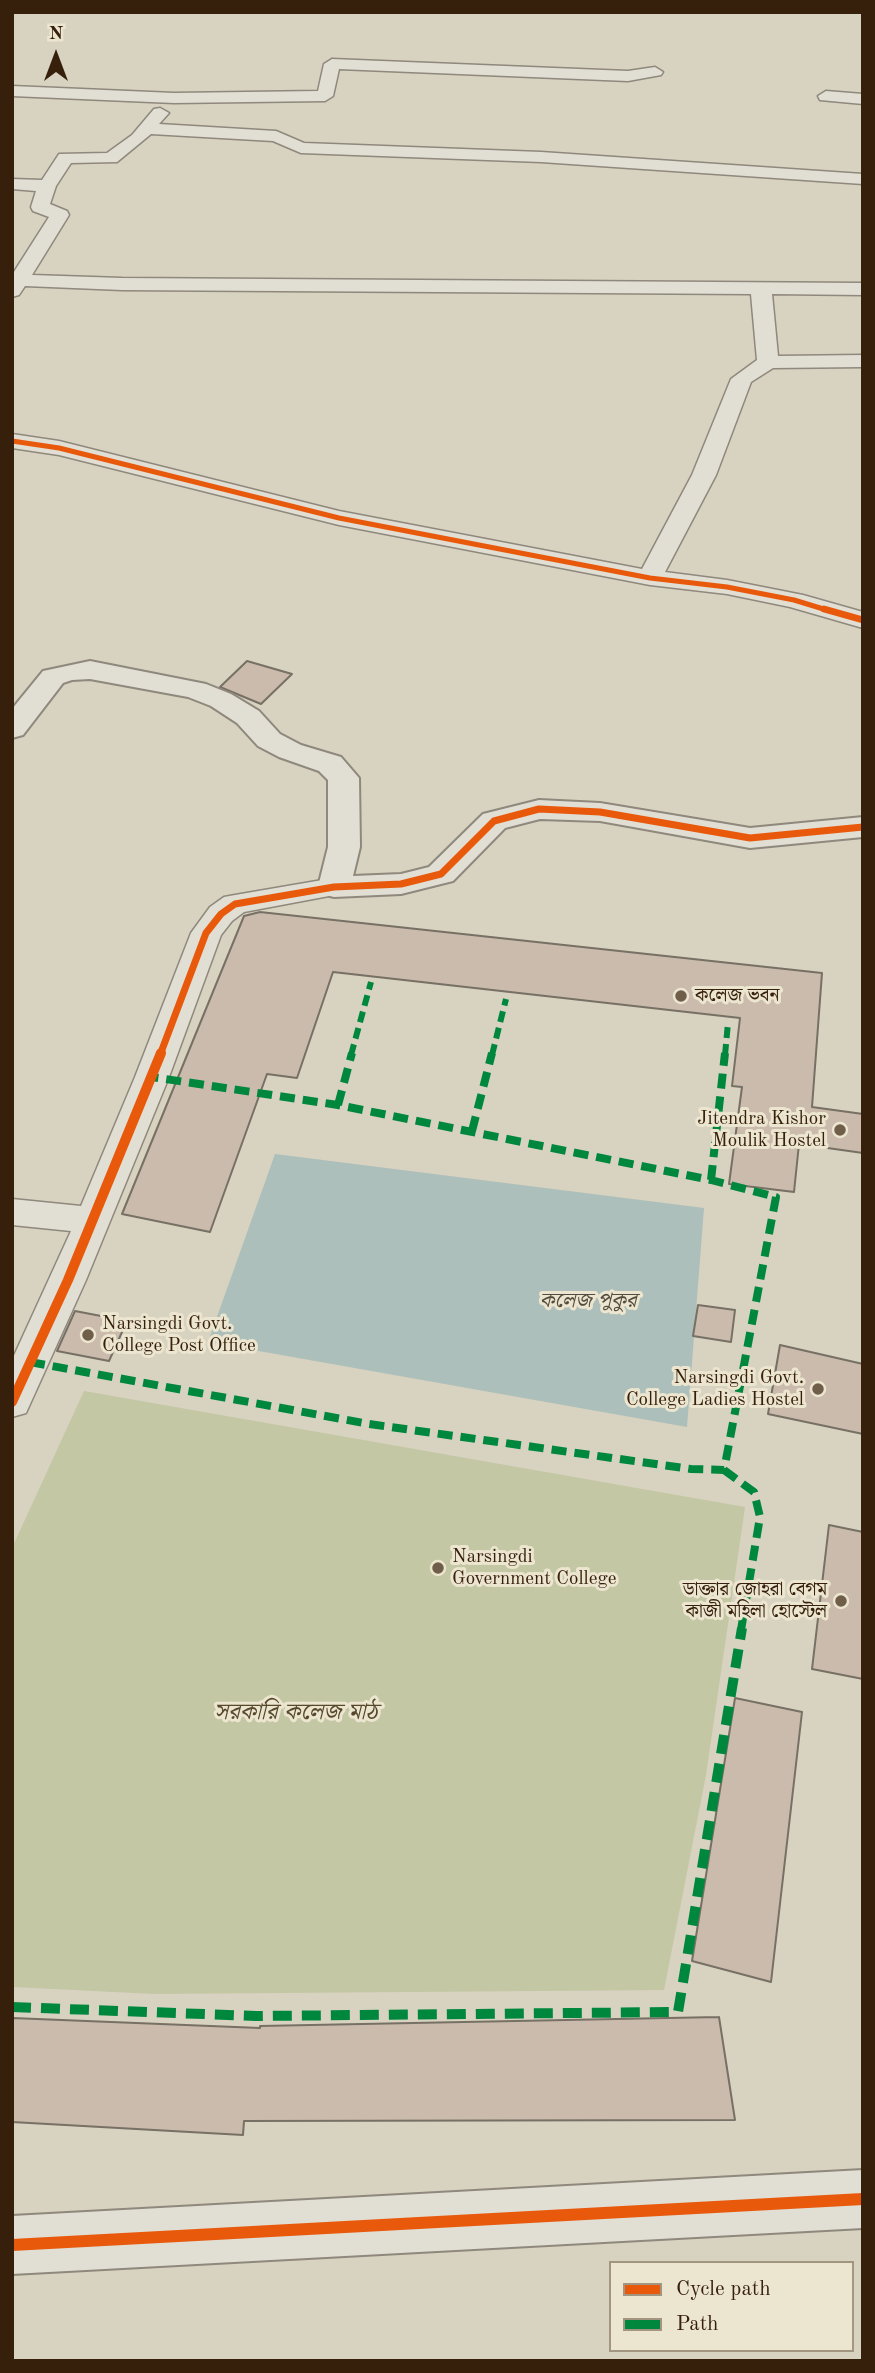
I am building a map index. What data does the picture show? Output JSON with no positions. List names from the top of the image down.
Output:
{
  "water": ["কলেজ পুকুর"],
  "parks": ["সরকারি কলেজ মাঠ"],
  "places": [
    "কলেজ ভবন",
    "Jitendra Kishor Moulik Hostel",
    "Narsingdi Govt. College Post Office",
    "Narsingdi Govt. College Ladies Hostel",
    "Narsingdi Government College",
    "ডাক্তার জোহরা বেগম কাজী মহিলা হোস্টেল"
  ],
  "legend": ["Cycle path", "Path"],
  "north": "top"
}
